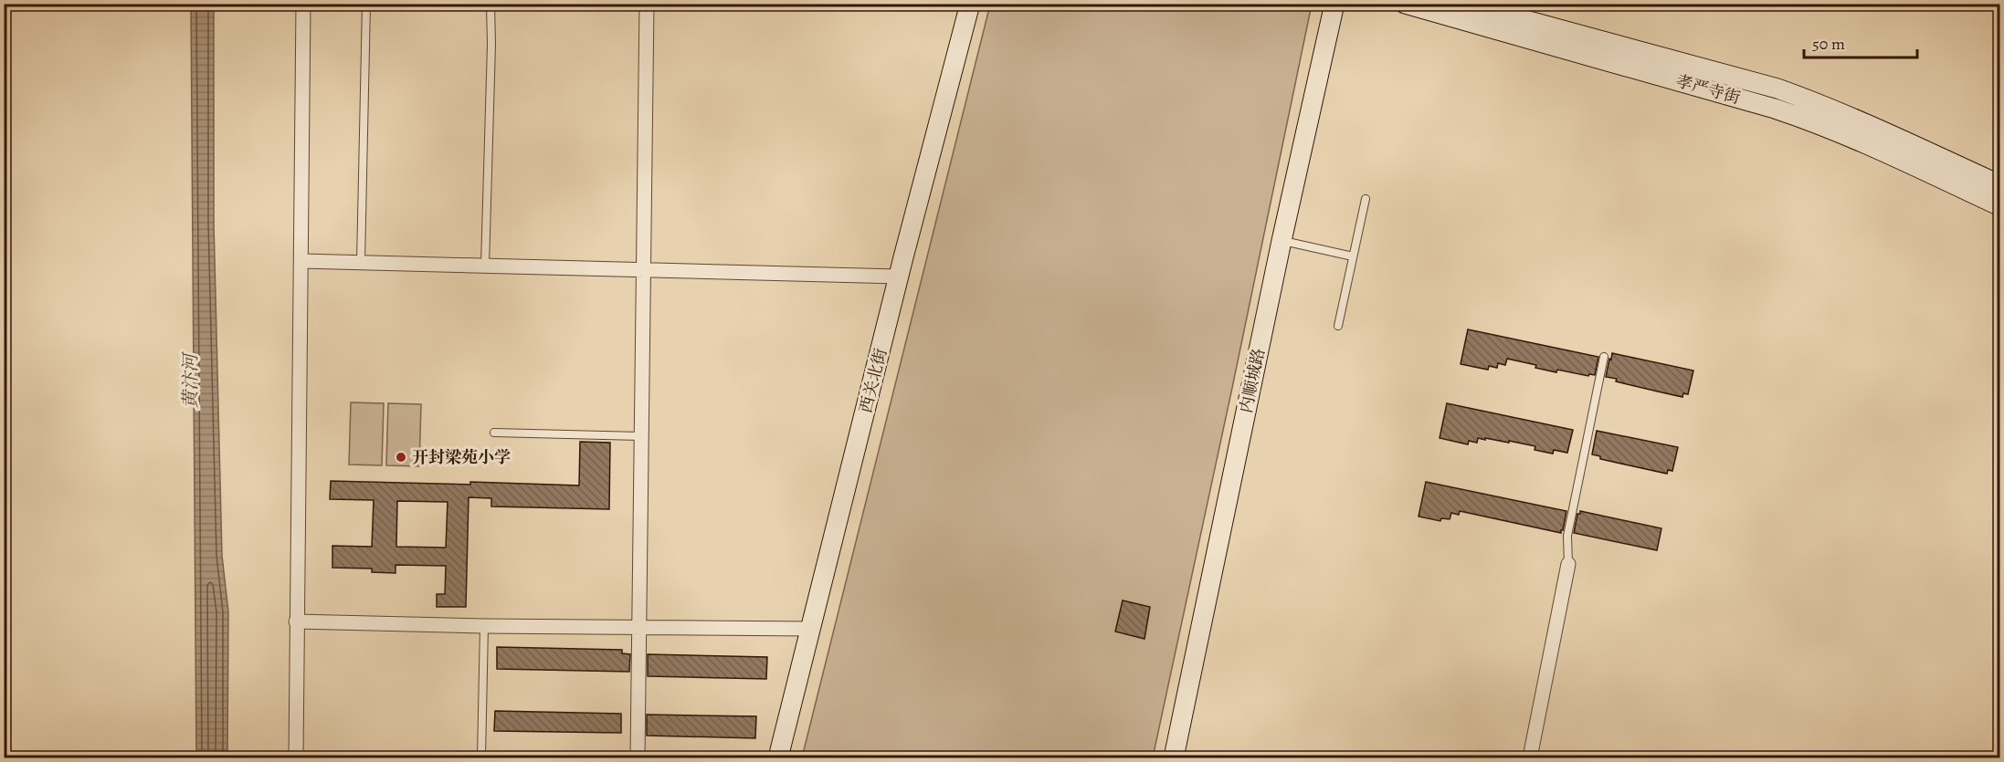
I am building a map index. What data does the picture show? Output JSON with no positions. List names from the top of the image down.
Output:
{
  "streets": {
    "street": ["孝严寺街", "西关北街", "内顺城路"]
  },
  "water": ["黄汴河"],
  "places": ["开封梁苑小学"],
  "scale_bar": "50 m"
}
